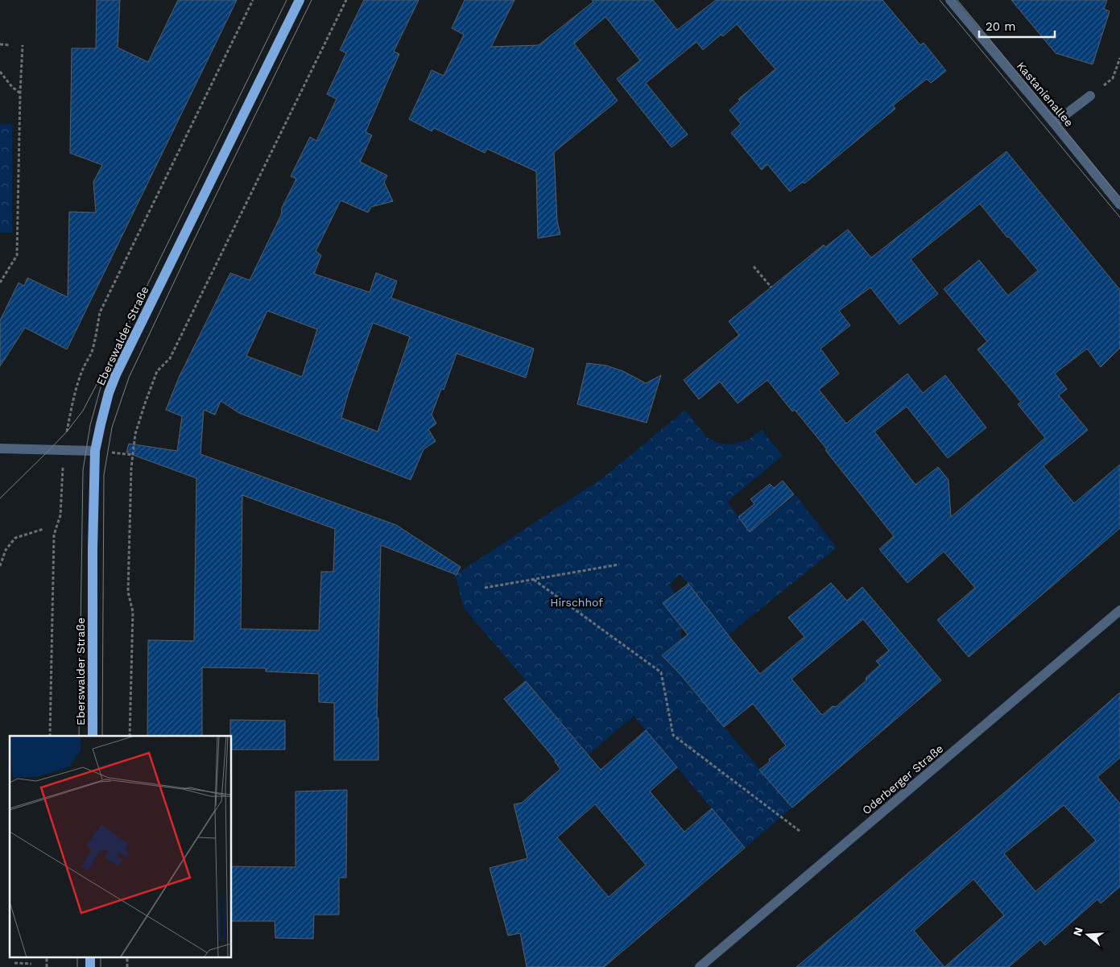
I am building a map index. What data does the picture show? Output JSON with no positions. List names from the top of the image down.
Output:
{
  "streets": {
    "main road": ["Eberswalder Straße"],
    "street": ["Kastanienallee", "Oderberger Straße"]
  },
  "parks": ["Hirschhof"],
  "scale_bar": "20 m",
  "north": "left"
}
